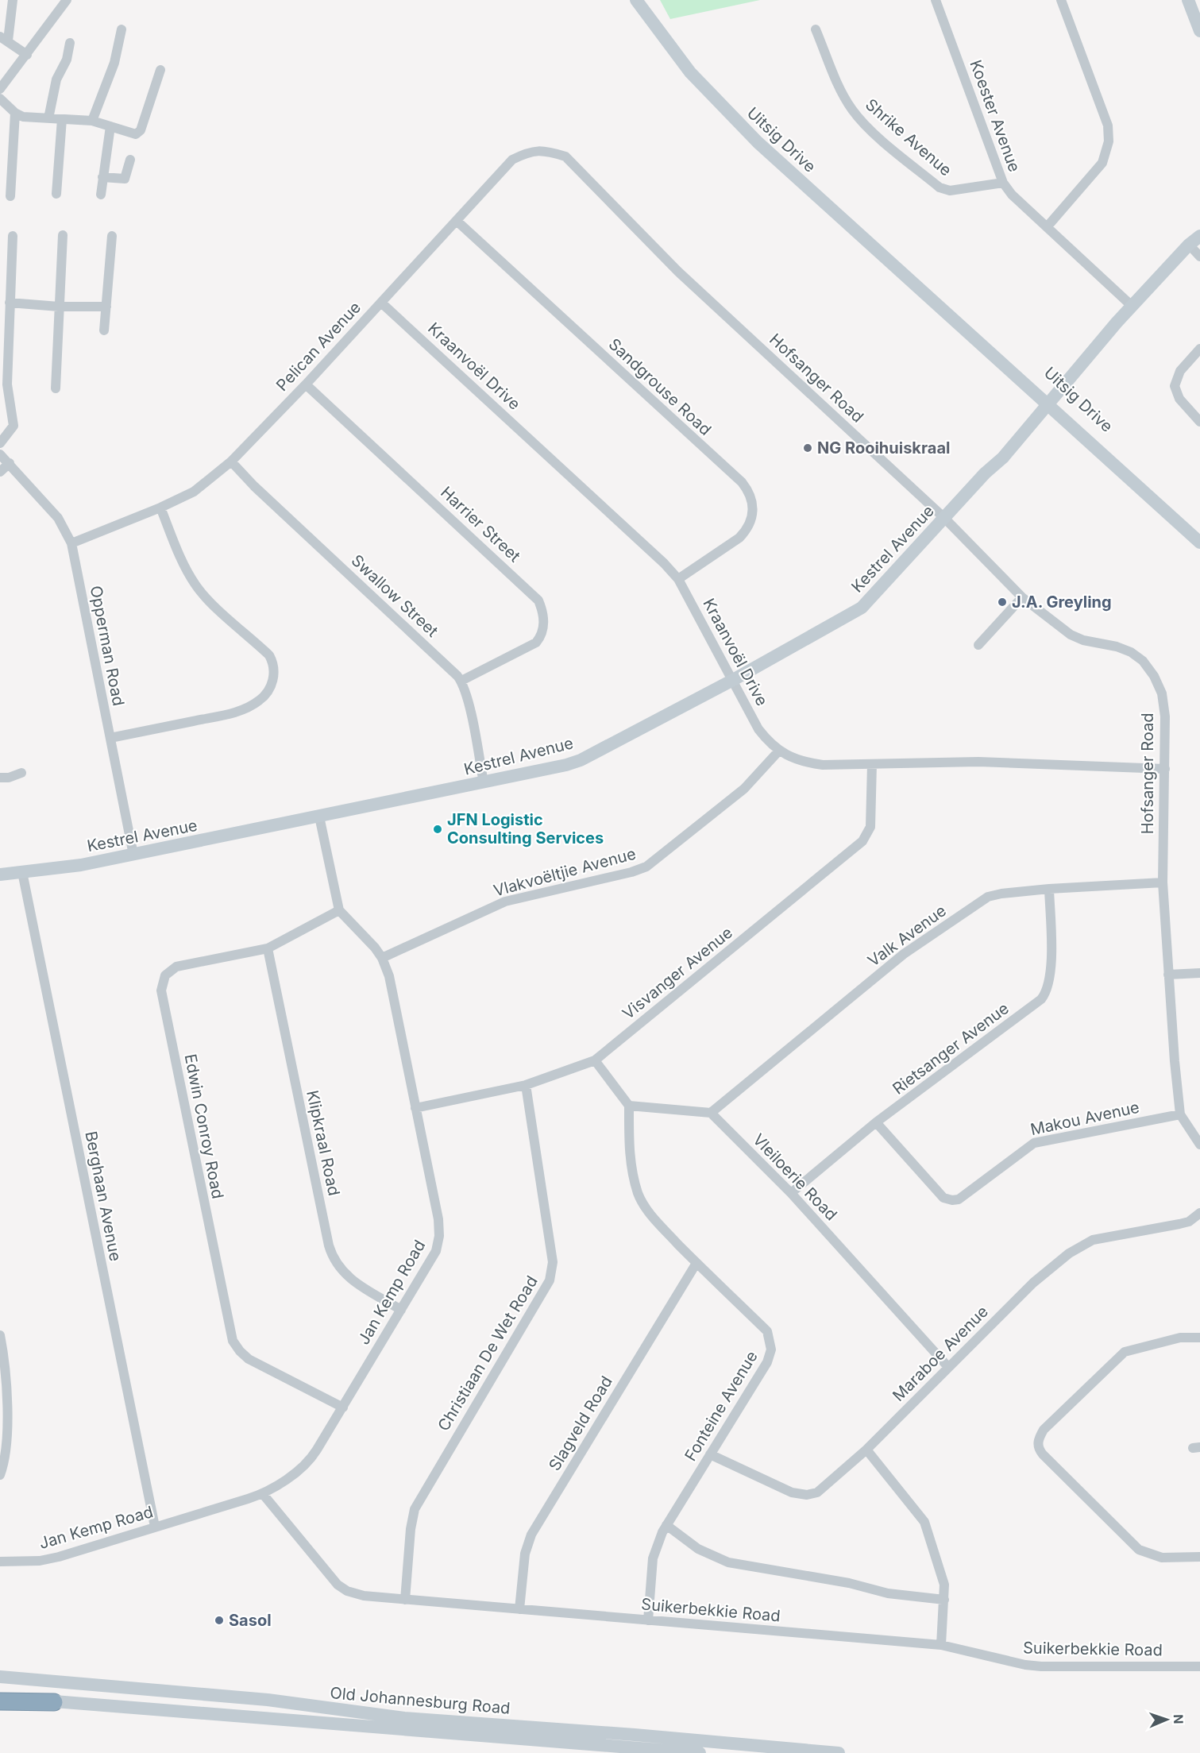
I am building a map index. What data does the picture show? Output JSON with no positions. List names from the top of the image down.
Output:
{
  "streets": {
    "main road": ["Uitsig Drive", "Kestrel Avenue", "Old Johannesburg Road"],
    "street": [
      "Koester Avenue",
      "Shrike Avenue",
      "Pelican Avenue",
      "Kraanvoël Drive",
      "Hofsanger Road",
      "Sandgrouse Road",
      "Harrier Street",
      "Swallow Street",
      "Opperman Road",
      "Vlakvoëltjie Avenue",
      "Valk Avenue",
      "Visvanger Avenue",
      "Rietsanger Avenue",
      "Makou Avenue",
      "Edwin Conroy Road",
      "Klipkraal Road",
      "Vleiloerie Road",
      "Berghaan Avenue",
      "Jan Kemp Road",
      "Christiaan De Wet Road",
      "Maraboe Avenue",
      "Fonteine Avenue",
      "Slagveld Road",
      "Suikerbekkie Road"
    ]
  },
  "crossings": [
    ["Koester Avenue", "Shrike Avenue"],
    ["Koester Avenue", "Kestrel Avenue"],
    ["Uitsig Drive", "Kestrel Avenue"],
    ["Pelican Avenue", "Kraanvoël Drive"],
    ["Pelican Avenue", "Hofsanger Road"],
    ["Pelican Avenue", "Sandgrouse Road"],
    ["Pelican Avenue", "Harrier Street"],
    ["Pelican Avenue", "Swallow Street"],
    ["Pelican Avenue", "Opperman Road"],
    ["Kraanvoël Drive", "Hofsanger Road"],
    ["Kraanvoël Drive", "Sandgrouse Road"],
    ["Kraanvoël Drive", "Kestrel Avenue"],
    ["Kraanvoël Drive", "Vlakvoëltjie Avenue"],
    ["Kraanvoël Drive", "Visvanger Avenue"],
    ["Hofsanger Road", "Kestrel Avenue"],
    ["Hofsanger Road", "Valk Avenue"],
    ["Hofsanger Road", "Makou Avenue"],
    ["Harrier Street", "Swallow Street"],
    ["Kestrel Avenue", "Opperman Road"],
    ["Kestrel Avenue", "Berghaan Avenue"],
    ["Vlakvoëltjie Avenue", "Jan Kemp Road"],
    ["Valk Avenue", "Rietsanger Avenue"],
    ["Valk Avenue", "Vleiloerie Road"],
    ["Visvanger Avenue", "Jan Kemp Road"],
    ["Visvanger Avenue", "Christiaan De Wet Road"],
    ["Rietsanger Avenue", "Makou Avenue"],
    ["Rietsanger Avenue", "Vleiloerie Road"],
    ["Edwin Conroy Road", "Klipkraal Road"],
    ["Edwin Conroy Road", "Jan Kemp Road"],
    ["Klipkraal Road", "Jan Kemp Road"],
    ["Vleiloerie Road", "Maraboe Avenue"],
    ["Berghaan Avenue", "Jan Kemp Road"],
    ["Jan Kemp Road", "Suikerbekkie Road"],
    ["Christiaan De Wet Road", "Suikerbekkie Road"],
    ["Maraboe Avenue", "Fonteine Avenue"],
    ["Fonteine Avenue", "Slagveld Road"],
    ["Fonteine Avenue", "Suikerbekkie Road"],
    ["Slagveld Road", "Suikerbekkie Road"]
  ],
  "places": [
    "NG Rooihuiskraal",
    "J.A. Greyling",
    "JFN Logistic Consulting Services",
    "Sasol"
  ],
  "north": "right"
}
